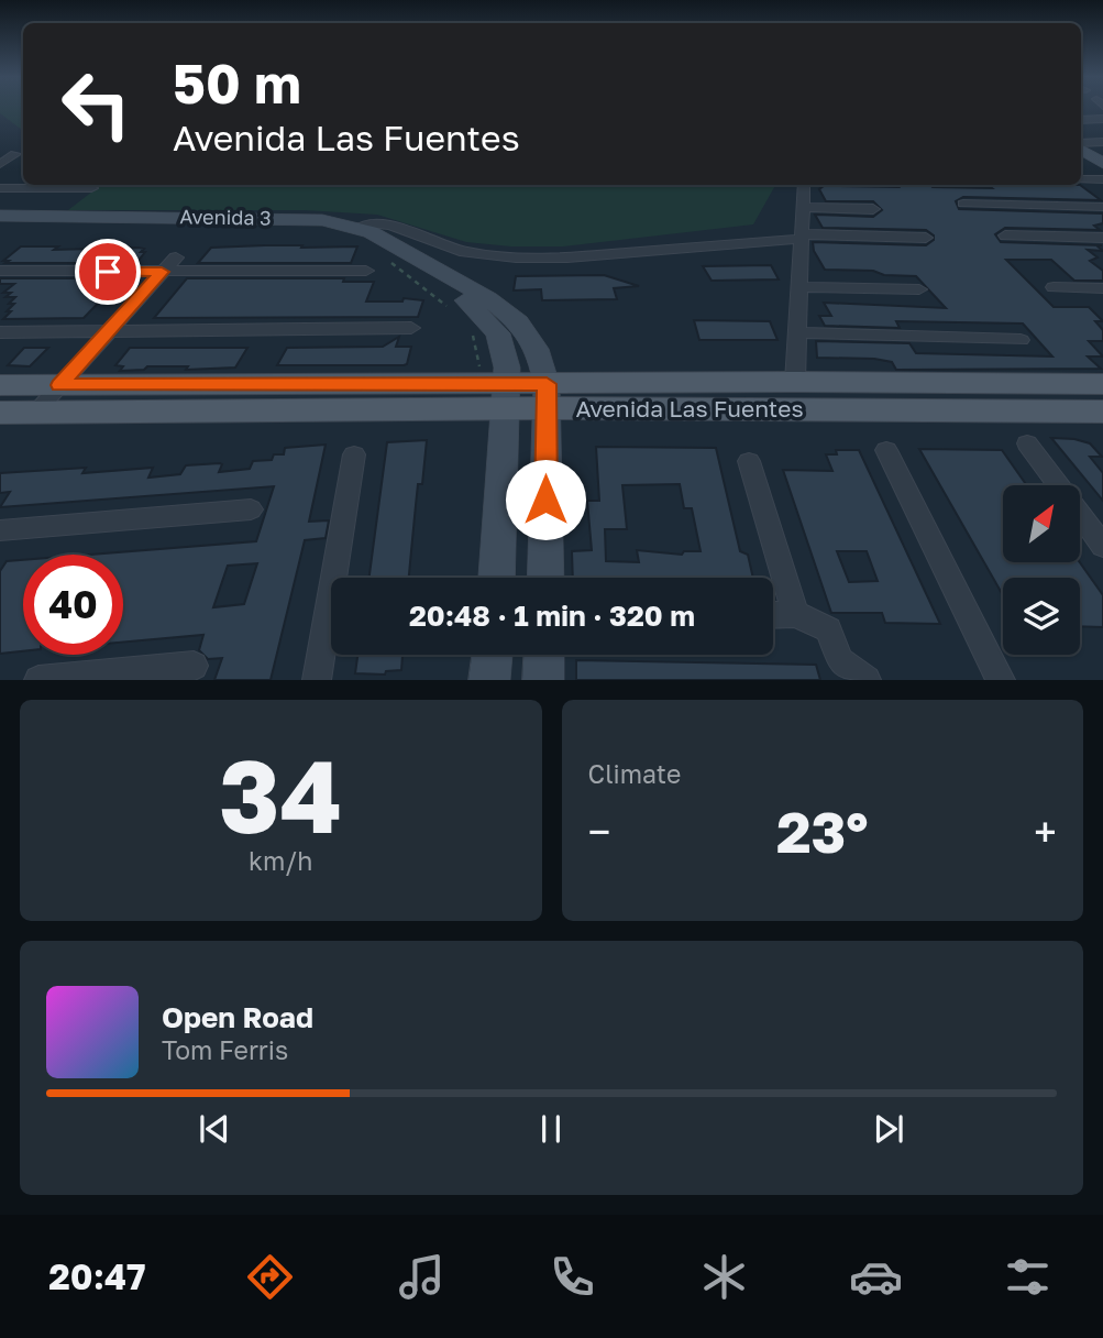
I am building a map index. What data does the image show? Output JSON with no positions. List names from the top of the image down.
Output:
{
  "streets": {
    "main road": ["Avenida Las Fuentes"],
    "street": ["Avenida 3"]
  },
  "crossings": [
    ["Avenida 3", "Avenida Las Fuentes"]
  ],
  "north": "top right",
  "page": {
    "turn": ["50 m", "Avenida Las Fuentes"],
    "limit": "40",
    "trip": "20:48 · 1 min · 320 m",
    "tile": [
      ["34", "km/h"],
      "Climate"
    ],
    "heat": ["−", "23°", "+"],
    "song": ["Open Road", "Tom Ferris"],
    "tabs": "20:47"
  }
}
